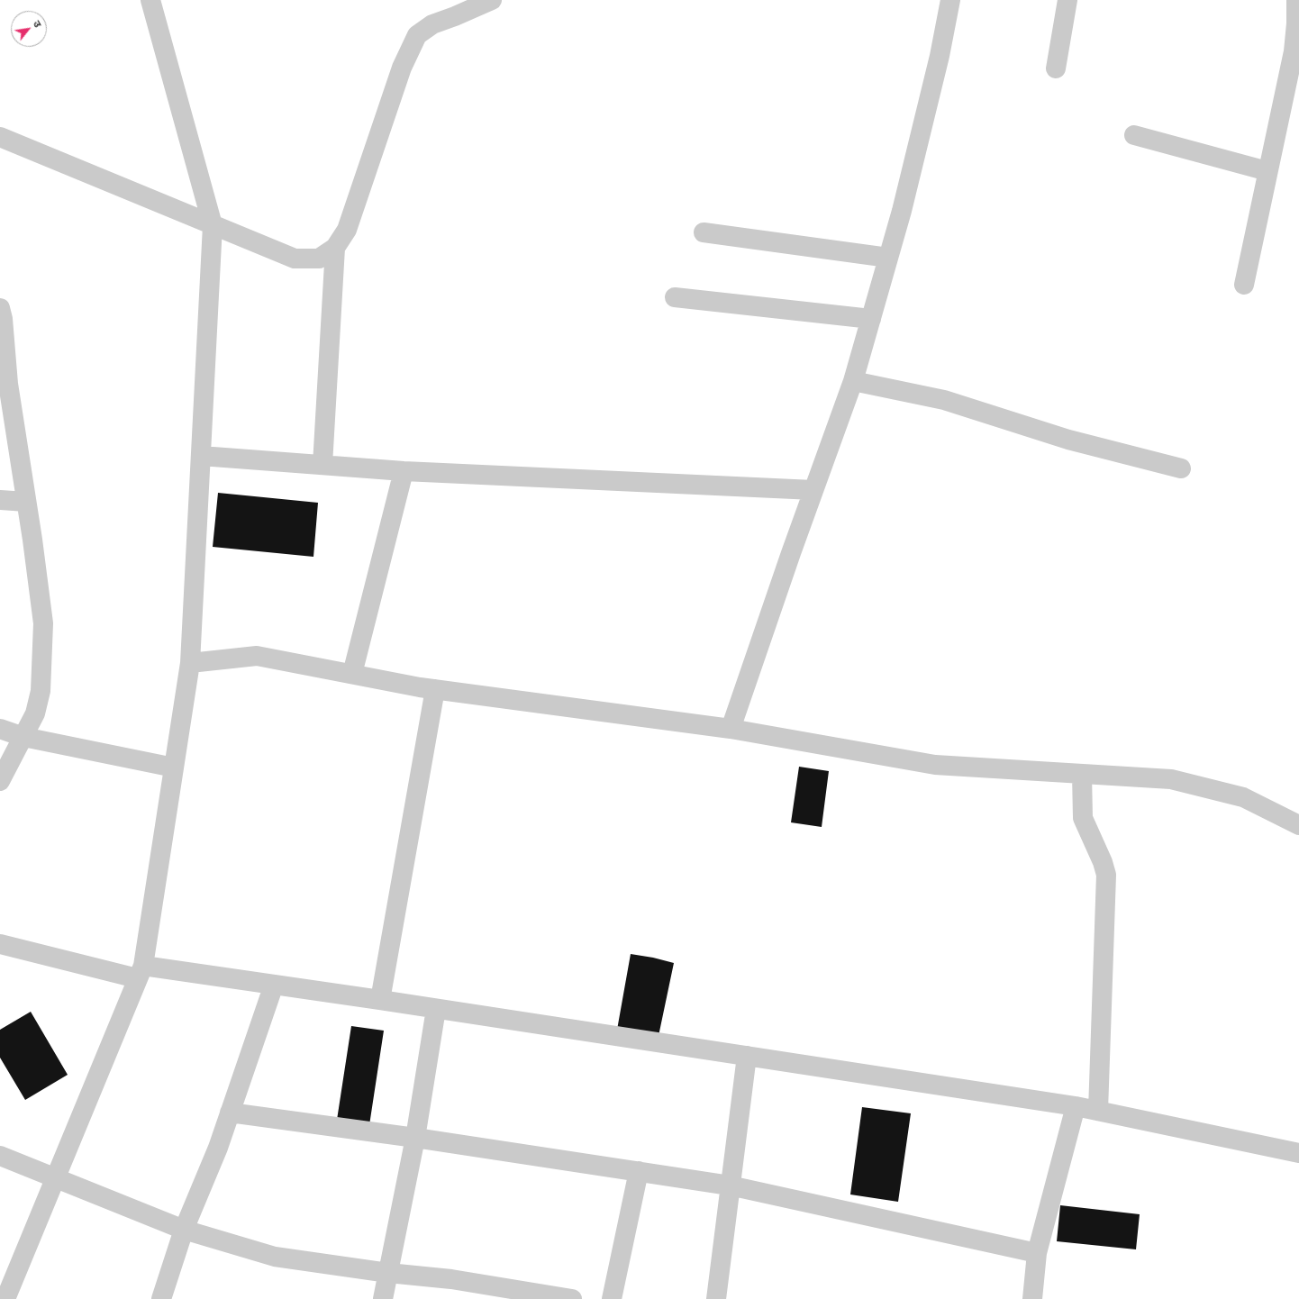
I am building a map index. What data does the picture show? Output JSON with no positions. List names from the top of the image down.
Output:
{
  "north": "top right"
}
